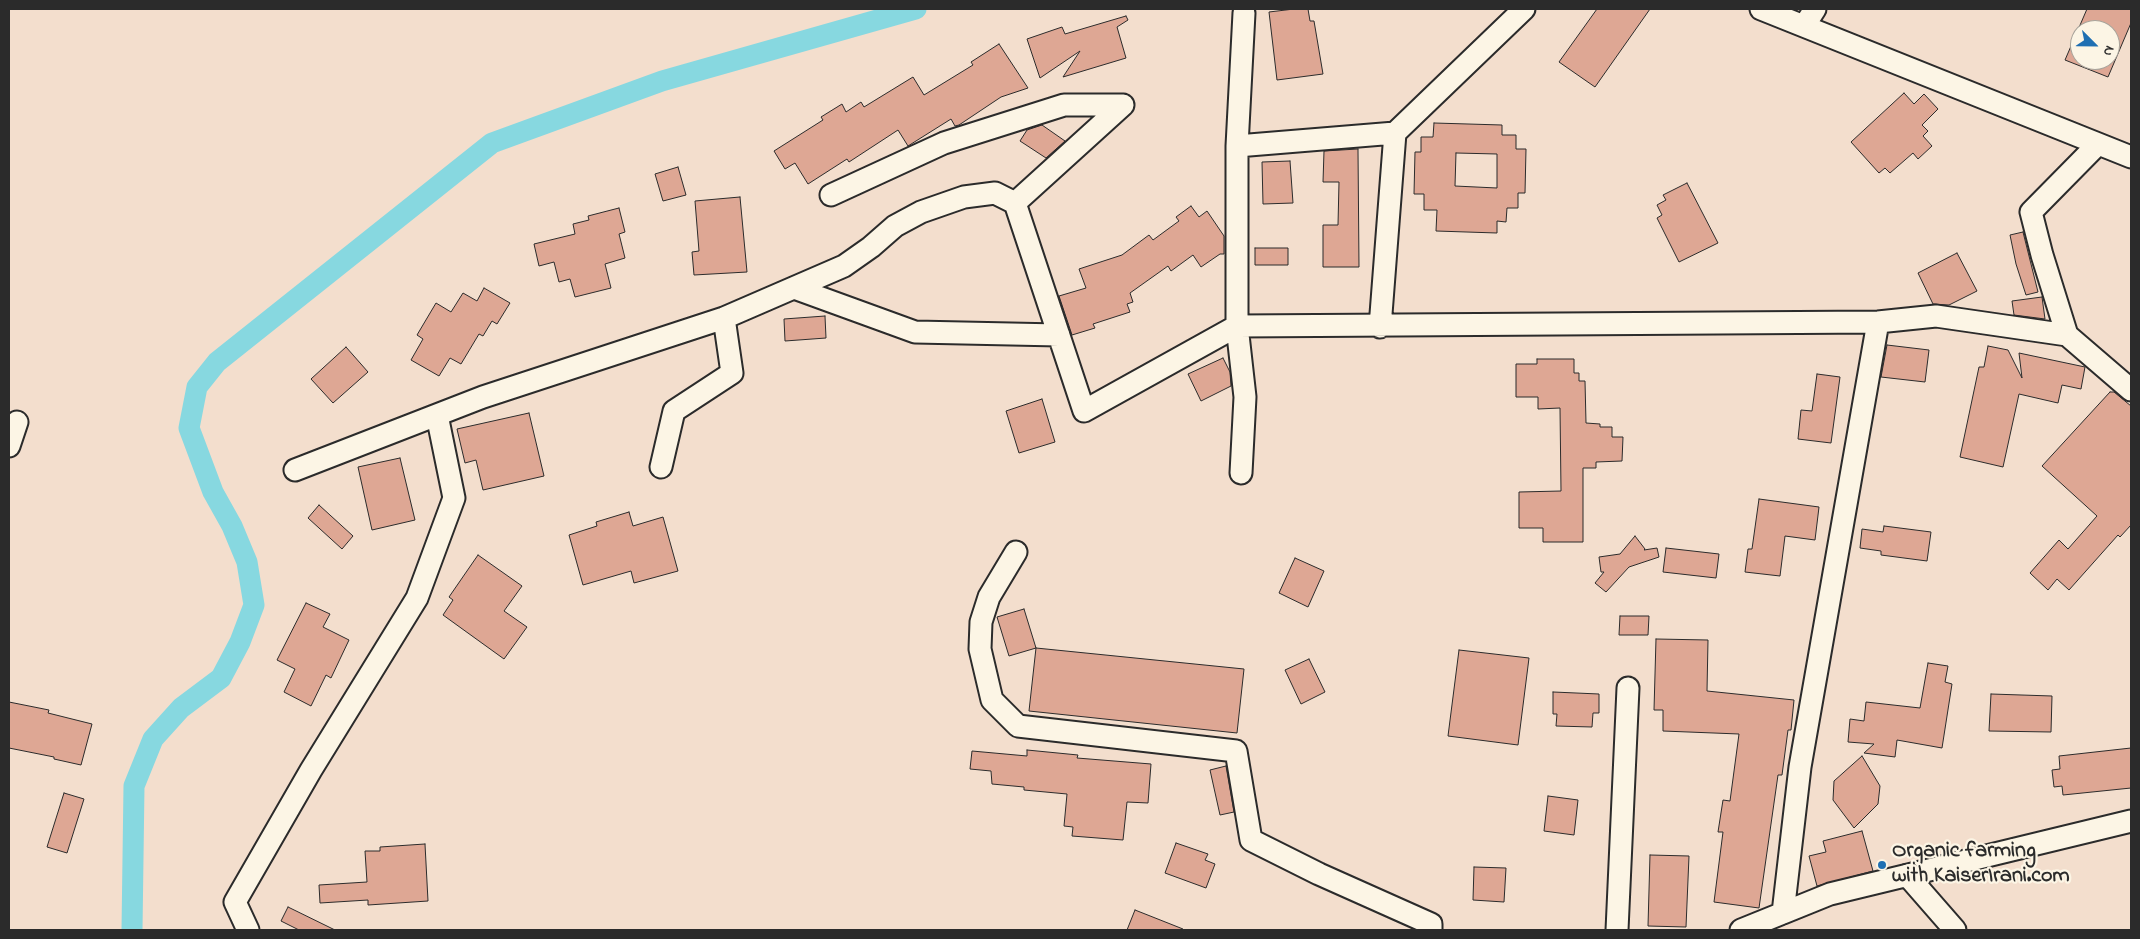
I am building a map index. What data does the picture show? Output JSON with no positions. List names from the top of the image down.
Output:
{
  "places": ["Organic farming with KaiserIrani.com"],
  "north": "bottom right"
}
